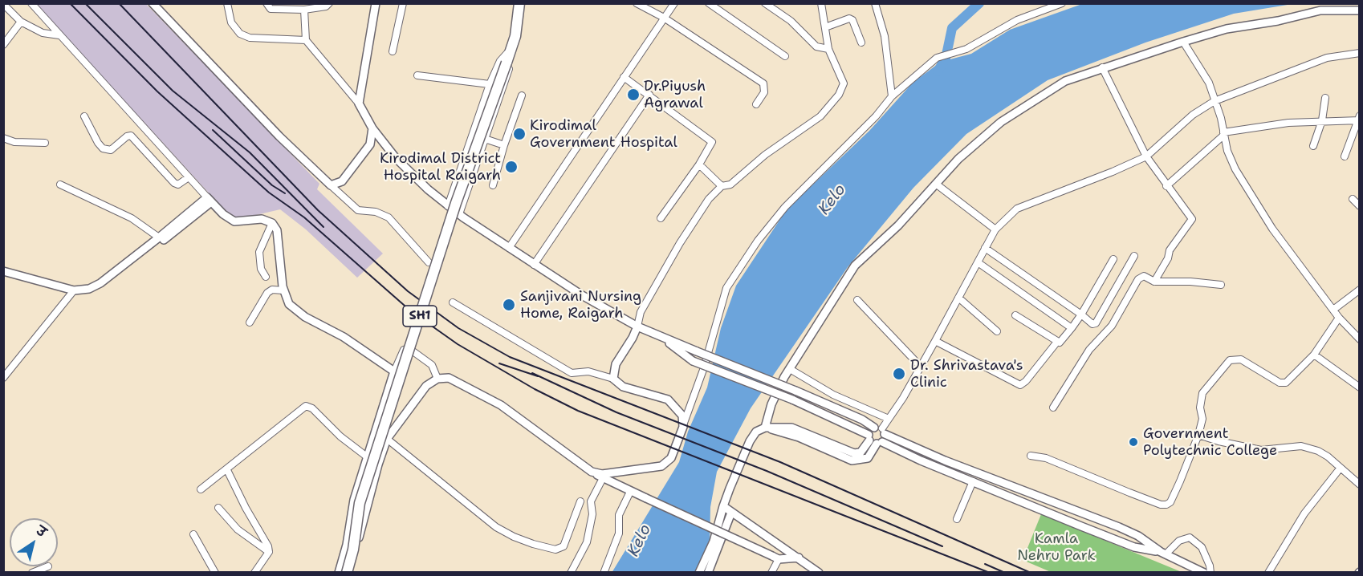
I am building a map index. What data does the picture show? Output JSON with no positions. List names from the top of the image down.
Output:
{
  "streets": {
    "main road": ["SH1"]
  },
  "water": ["Kelo"],
  "parks": ["Kamla Nehru Park"],
  "places": [
    "Dr.Piyush Agrawal",
    "Kirodimal Government Hospital",
    "Kirodimal District Hospital Raigarh",
    "Sanjivani Nursing Home, Raigarh",
    "Dr. Shrivastava's Clinic",
    "Government Polytechnic College"
  ],
  "north": "top right"
}
